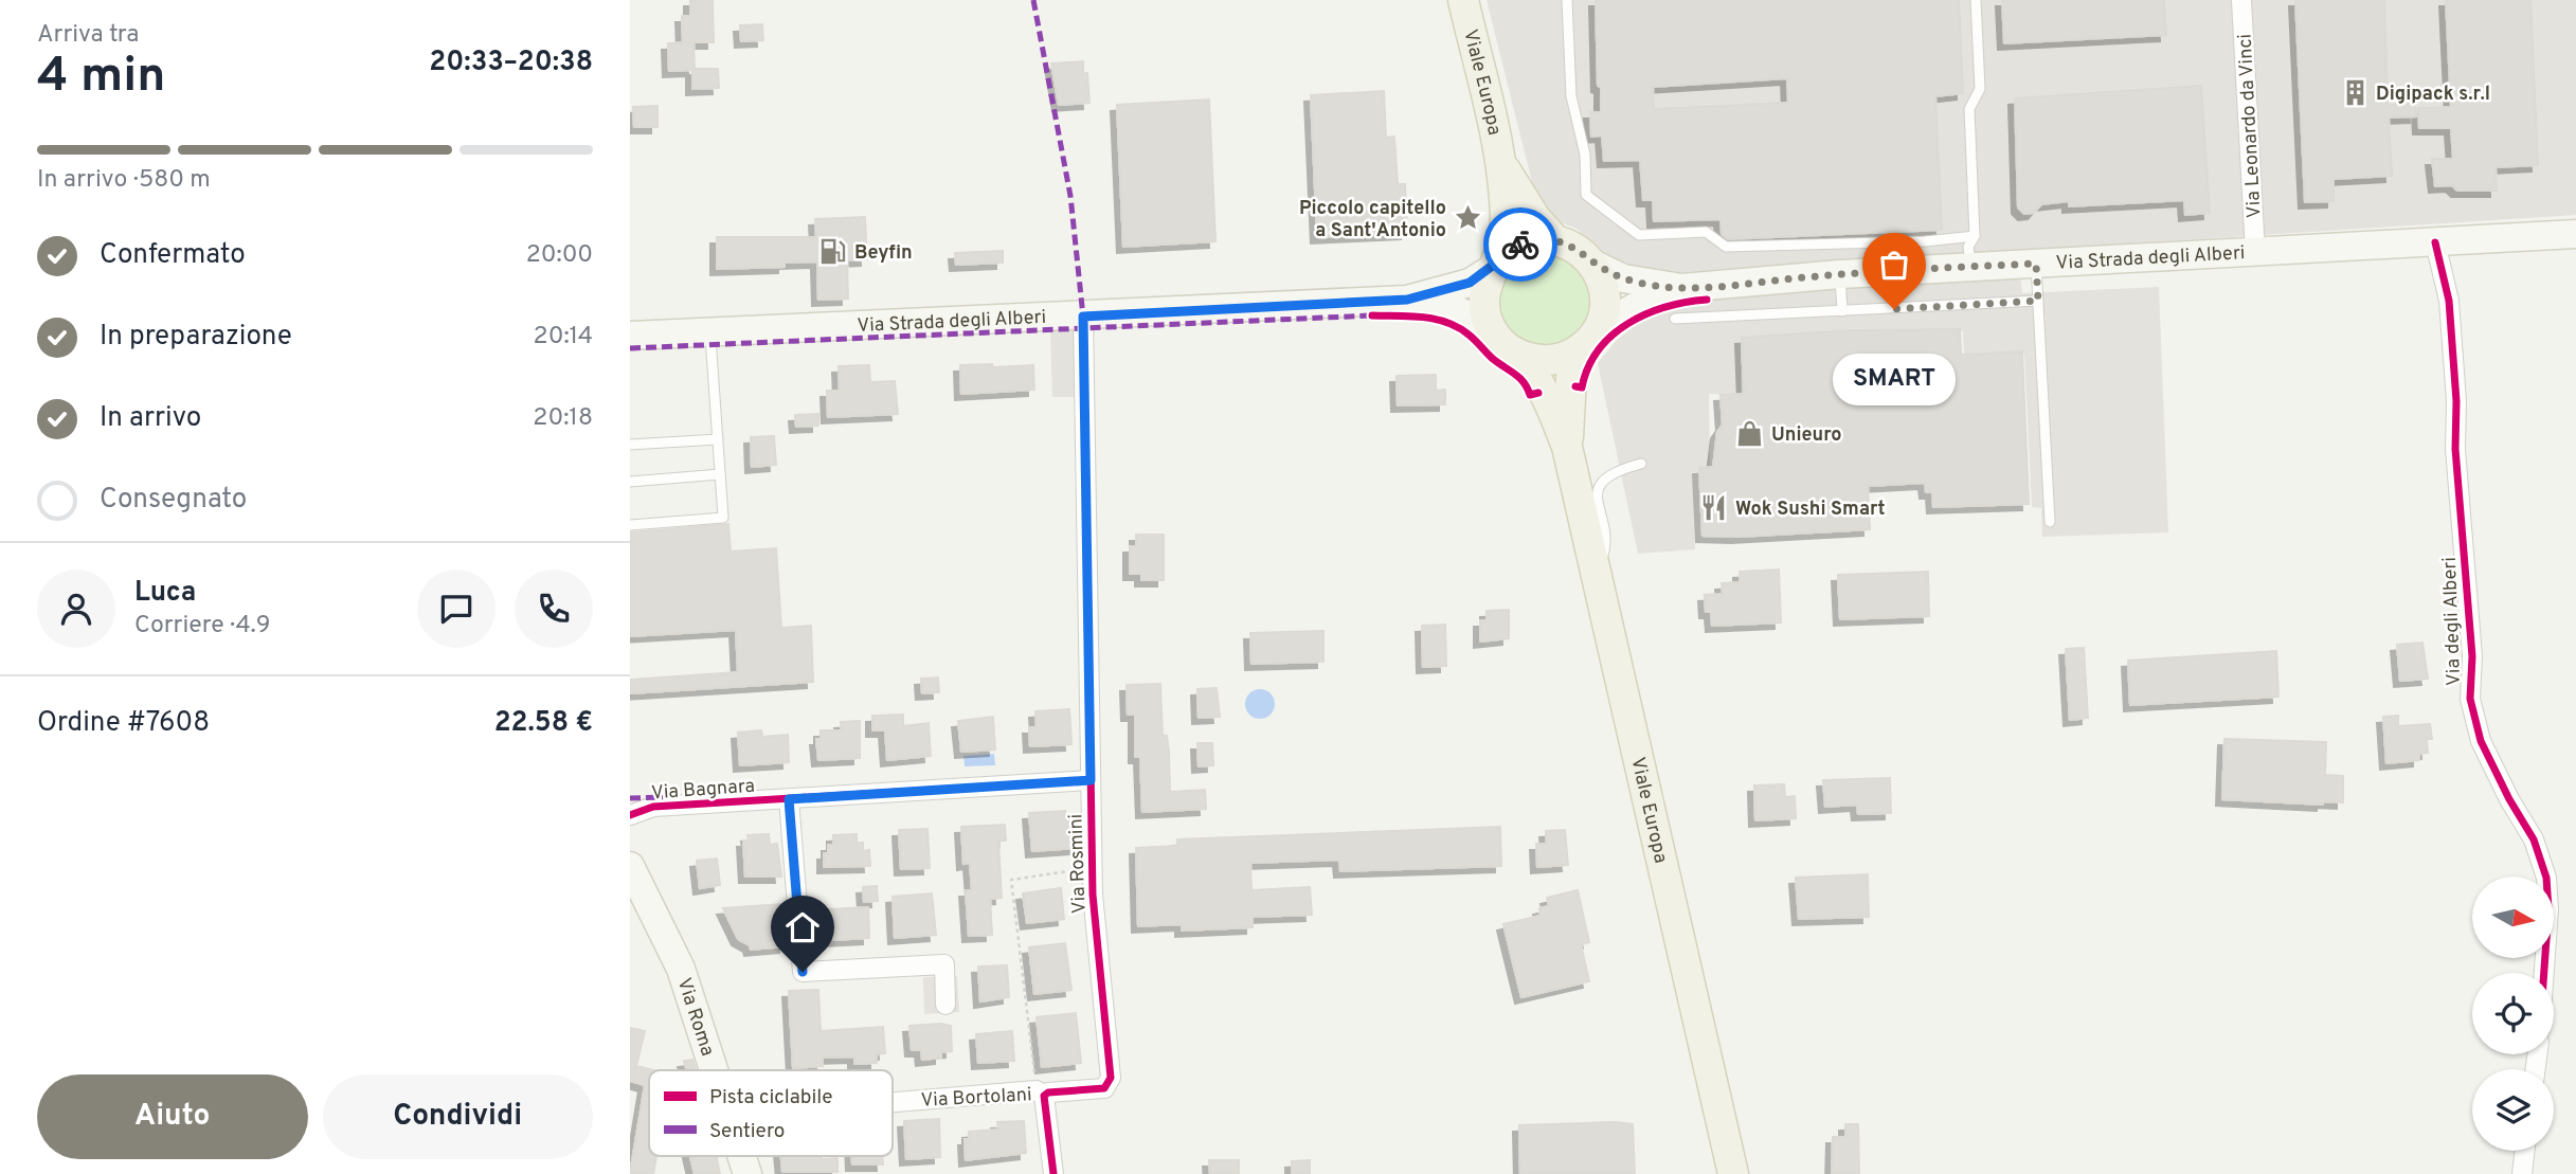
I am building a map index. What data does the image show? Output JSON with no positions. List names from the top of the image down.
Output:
{
  "streets": {
    "main road": ["Viale Europa", "Via Strada degli Alberi", "Via Roma"],
    "street": [
      "Via Leonardo da Vinci",
      "Via degli Alberi",
      "Via Bagnara",
      "Via Rosmini",
      "Via Bortolani"
    ]
  },
  "crossings": [
    ["Viale Europa", "Via Strada degli Alberi"],
    ["Via Leonardo da Vinci", "Via Strada degli Alberi"],
    ["Via Strada degli Alberi", "Via degli Alberi"],
    ["Via Strada degli Alberi", "Via Rosmini"],
    ["Via Bagnara", "Via Rosmini"],
    ["Via Rosmini", "Via Bortolani"]
  ],
  "places": {
    "building": ["Digipack s.r.l"],
    "place": ["Piccolo capitello a Sant'Antonio"],
    "fuel station": ["Beyfin"],
    "other": ["SMART"],
    "shop": ["Unieuro"],
    "restaurant": ["Wok Sushi Smart"]
  },
  "legend": ["Pista ciclabile", "Sentiero"],
  "north": "right",
  "page": {
    "heading": ["4 min", "Arriva tra", "20:33–20:38"],
    "panel": [
      "Luca",
      "Corriere · 4.9",
      "Ordine #7608",
      "22.58 €"
    ],
    "bar": "In arrivo · 580 m",
    "list": [
      ["Confermato", "20:00"],
      ["In preparazione", "20:14"],
      ["In arrivo", "20:18"],
      "Consegnato"
    ],
    "bubble": "SMART",
    "buttons": ["Aiuto", "Condividi"]
  }
}
